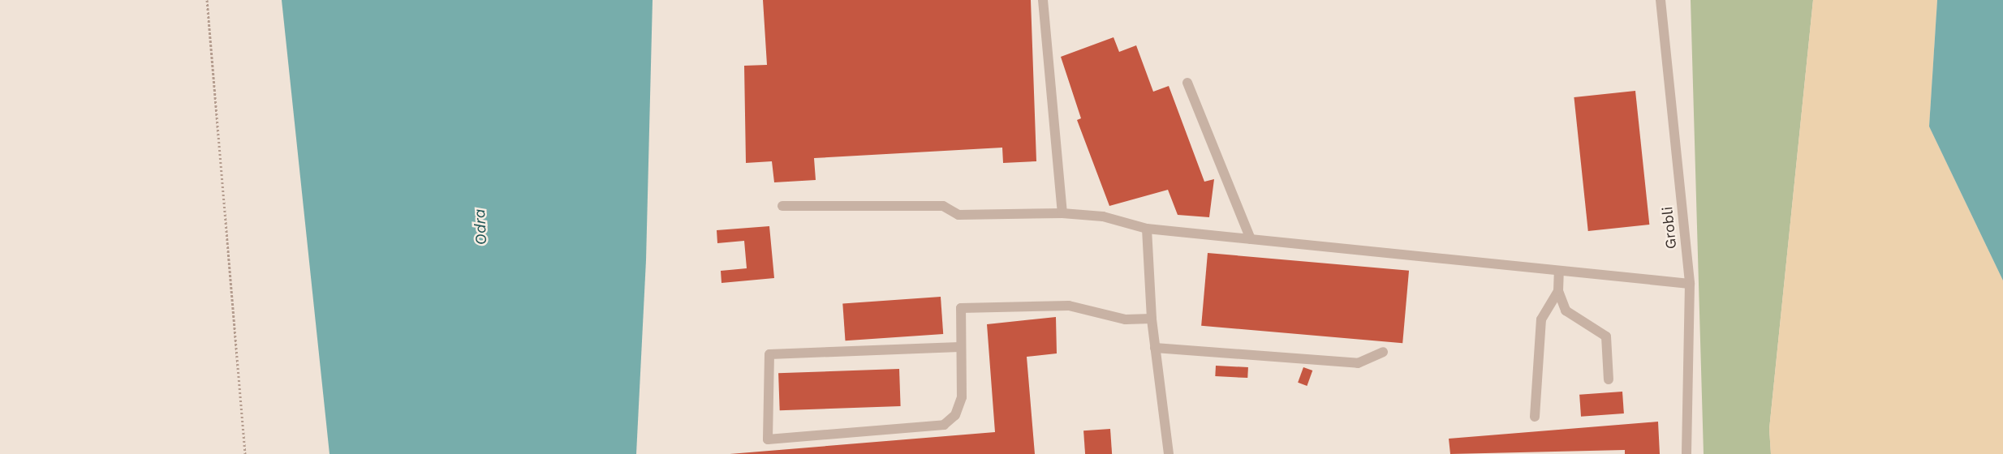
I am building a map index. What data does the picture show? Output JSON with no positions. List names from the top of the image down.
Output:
{
  "streets": {
    "street": ["Grobli"]
  },
  "water": ["Odra"]
}
